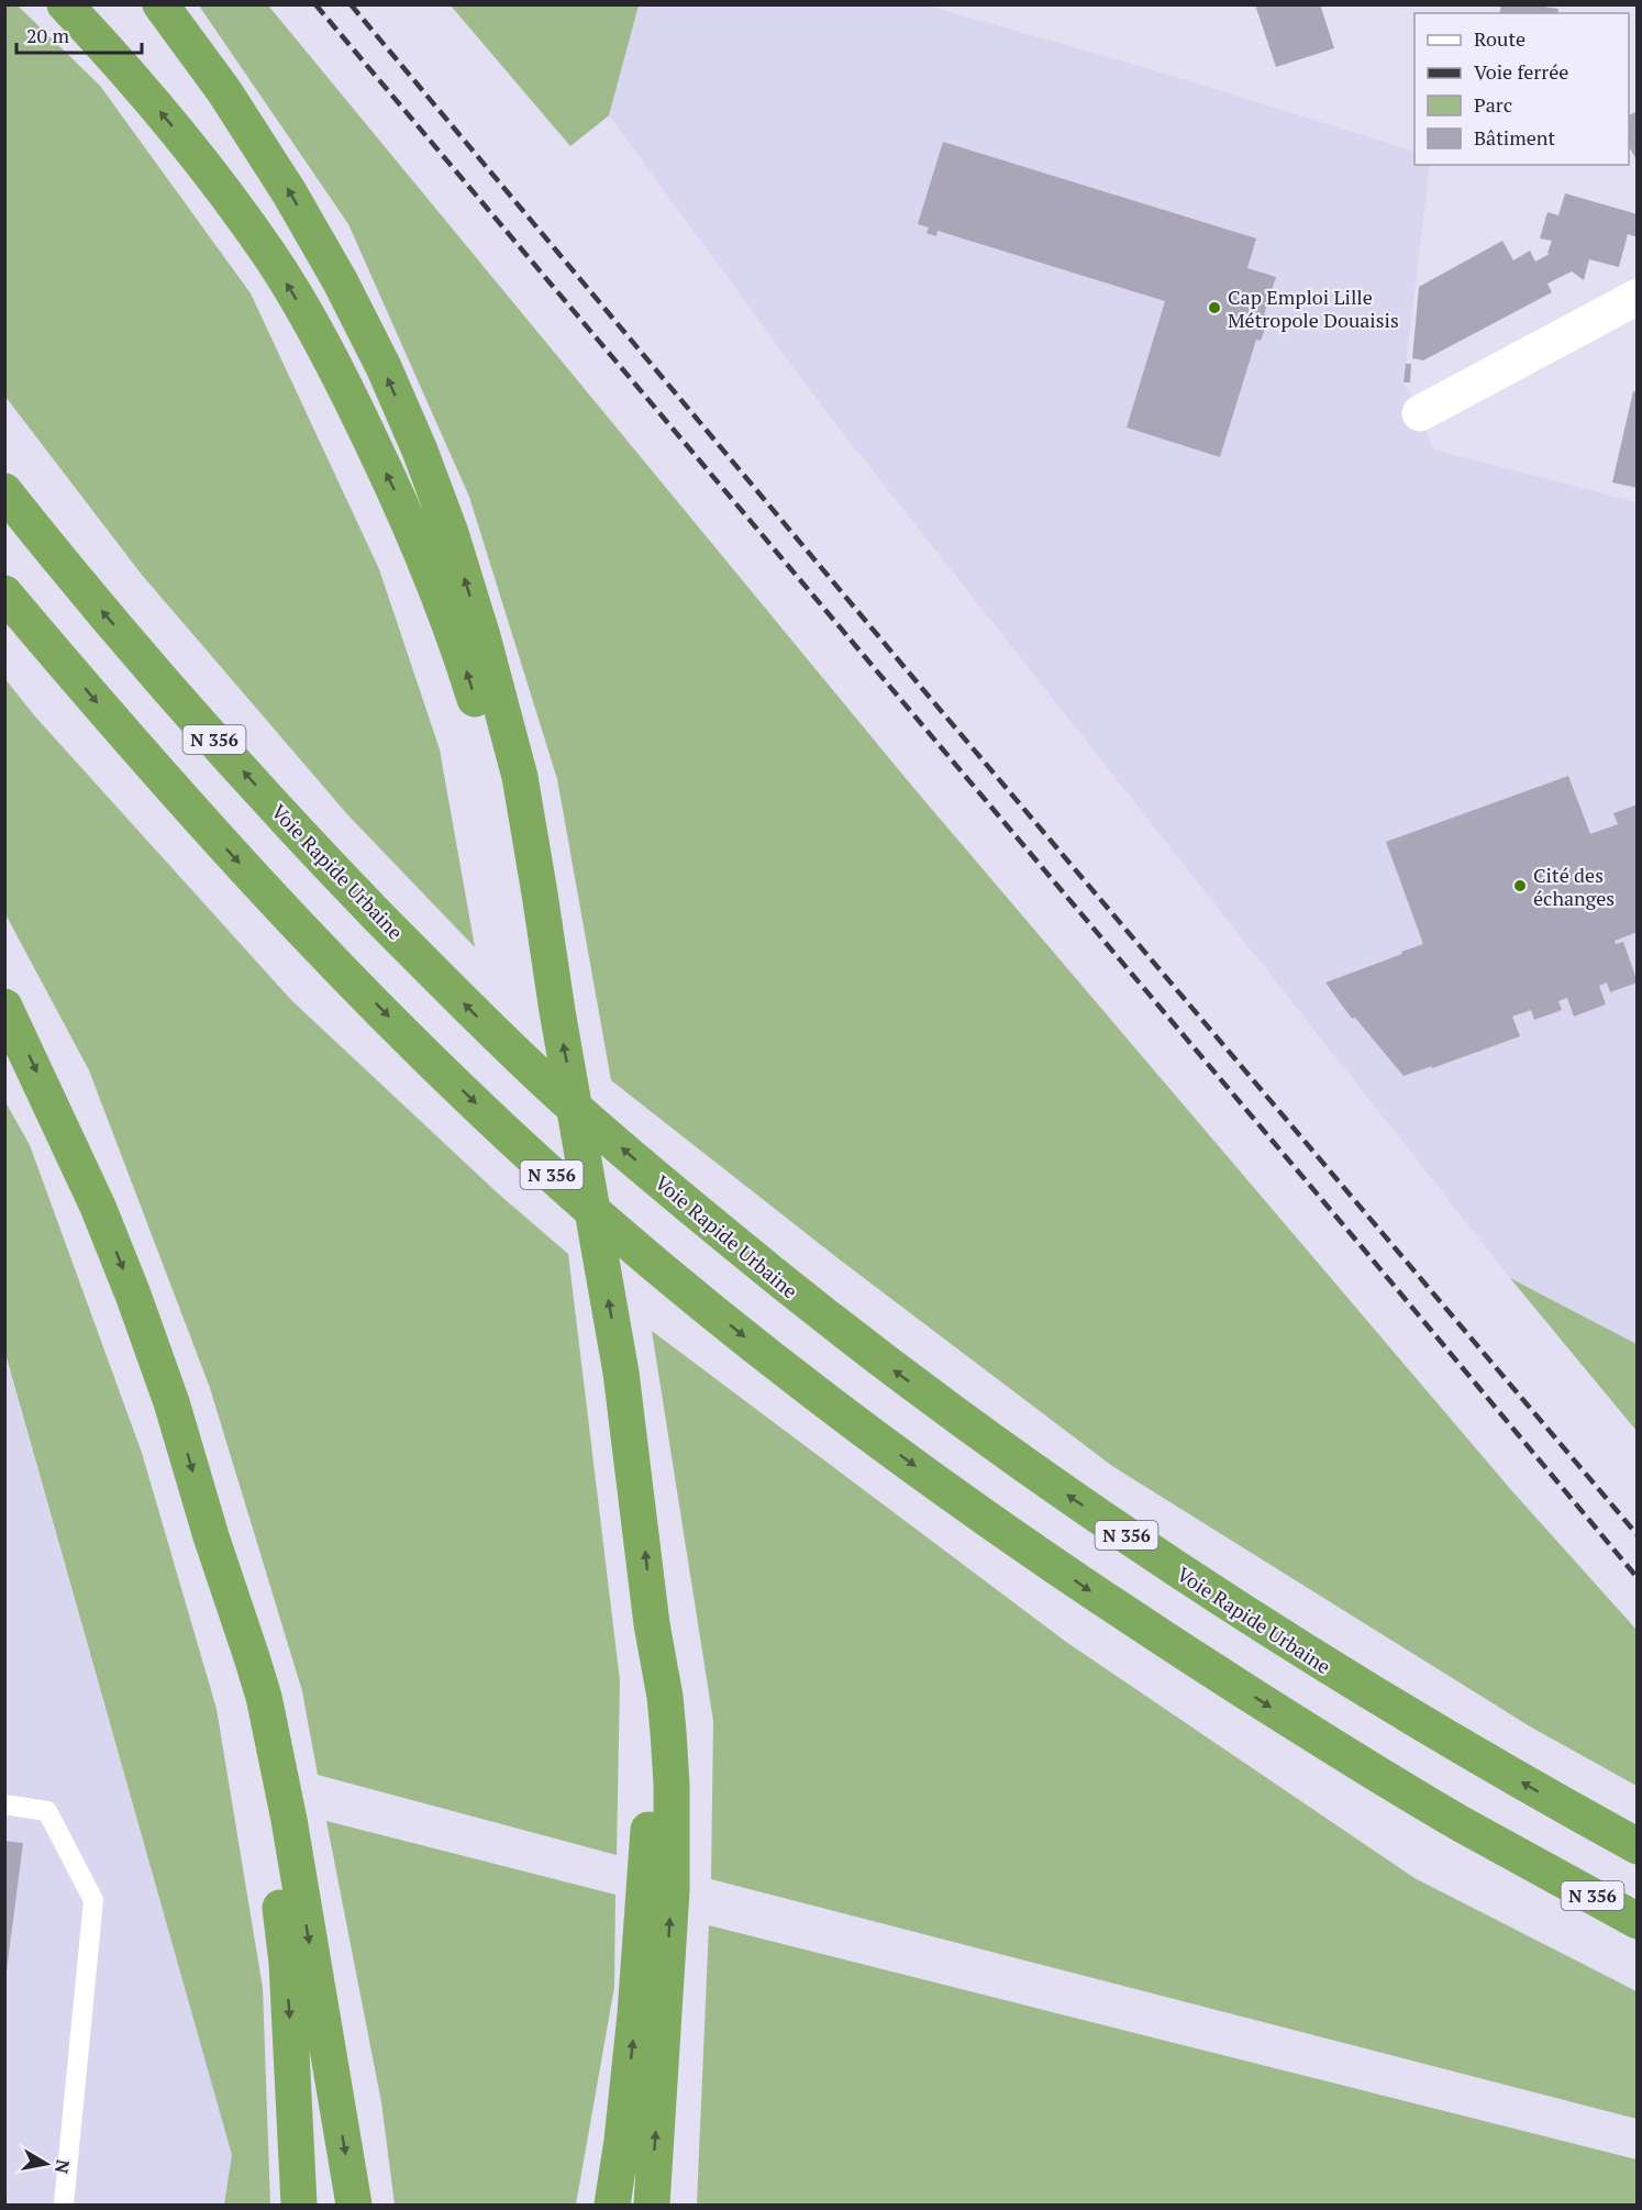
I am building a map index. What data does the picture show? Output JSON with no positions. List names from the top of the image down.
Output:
{
  "streets": {
    "highway": ["N 356", "Voie Rapide Urbaine"]
  },
  "places": ["Cap Emploi Lille Métropole Douaisis", "Cité des échanges"],
  "legend": [
    "Route",
    "Voie ferrée",
    "Parc",
    "Bâtiment"
  ],
  "scale_bar": "20 m",
  "north": "right"
}
